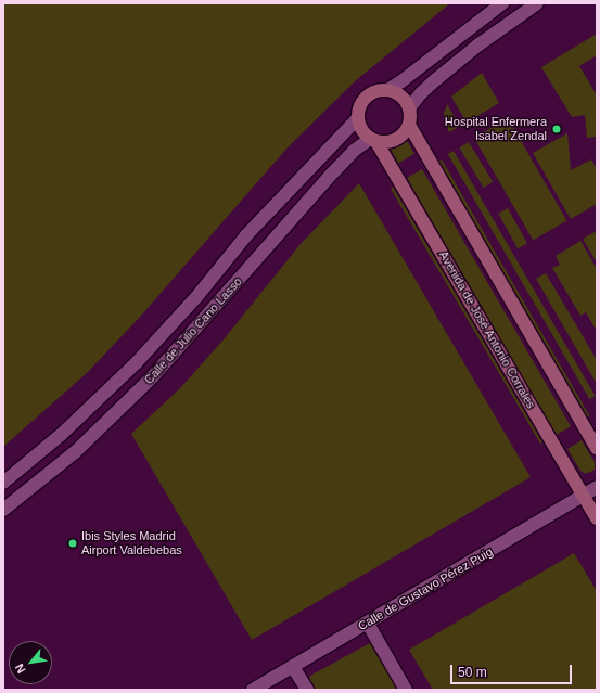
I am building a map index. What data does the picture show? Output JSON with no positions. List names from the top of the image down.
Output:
{
  "streets": {
    "street": ["Avenida de José Antonio Corrales", "Calle de Julio Cano Lasso", "Calle de Gustavo Pérez Puig"]
  },
  "crossings": [
    ["Avenida de José Antonio Corrales", "Calle de Julio Cano Lasso"],
    ["Avenida de José Antonio Corrales", "Calle de Gustavo Pérez Puig"]
  ],
  "places": ["Hospital Enfermera Isabel Zendal", "Ibis Styles Madrid Airport Valdebebas"],
  "scale_bar": "50 m",
  "north": "bottom left"
}
